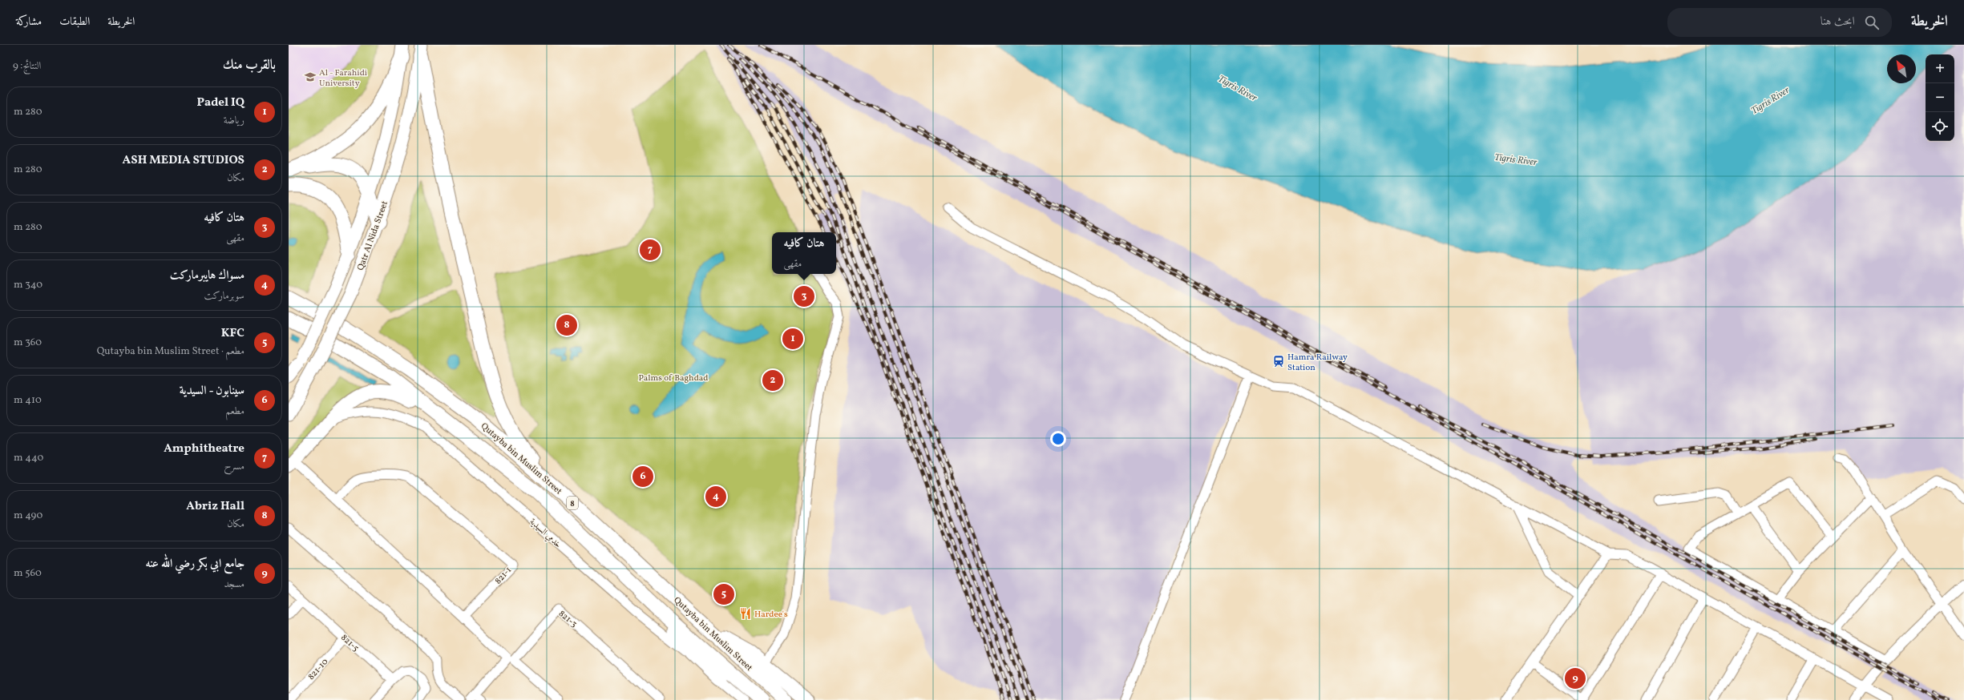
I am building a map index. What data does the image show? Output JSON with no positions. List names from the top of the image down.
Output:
{
  "streets": {
    "highway": ["Qutayba bin Muslim Street", "8"],
    "main road": ["Qatr Al Nida Street"],
    "street": [
      "خدمي السيدية",
      "821-1",
      "821-3",
      "821-5",
      "821-10"
    ]
  },
  "crossings": [
    ["821-5", "821-10"]
  ],
  "water": ["Tigris River"],
  "parks": ["Palms of Baghdad"],
  "places": {
    "school or university": ["Al - Farahidi University"],
    "station": ["Hamra Railway Station"],
    "restaurant": ["Hardee's"]
  },
  "north": "top left",
  "page": {
    "header": "الخريطة",
    "search": "ابحث هنا",
    "nav": ["الخريطة", "الطبقات", "مشاركة"],
    "heading": ["بالقرب منك", "النتائج: 9"],
    "map_buttons": ["+", "−"],
    "list": [
      {
        "mark": "1",
        "name": "Padel IQ",
        "note": "رياضة",
        "value": "280 m"
      },
      {
        "mark": "2",
        "name": "ASH MEDIA STUDIOS",
        "note": "مكان",
        "value": "280 m"
      },
      {
        "mark": "3",
        "name": "هتان كافيه",
        "note": "مقهى",
        "value": "280 m"
      },
      {
        "mark": "4",
        "name": "مسواك هايبرماركت",
        "note": "سوبرماركت",
        "value": "340 m"
      },
      {
        "mark": "5",
        "name": "KFC",
        "note": "مطعم · Qutayba bin Muslim Street",
        "value": "360 m"
      },
      {
        "mark": "6",
        "name": "سينابون - السيدية",
        "note": "مطعم",
        "value": "410 m"
      },
      {
        "mark": "7",
        "name": "Amphitheatre",
        "note": "مسرح",
        "value": "440 m"
      },
      {
        "mark": "8",
        "name": "Abriz Hall",
        "note": "مكان",
        "value": "490 m"
      },
      {
        "mark": "9",
        "name": "جامع ابي بكر رضي الله عنه",
        "note": "مسجد",
        "value": "560 m"
      }
    ],
    "popup": ["هتان كافيه", "مقهى"],
    "pins": [
      "7",
      "3",
      "8",
      "1",
      "2",
      "6",
      "4",
      "5",
      "9"
    ]
  }
}
